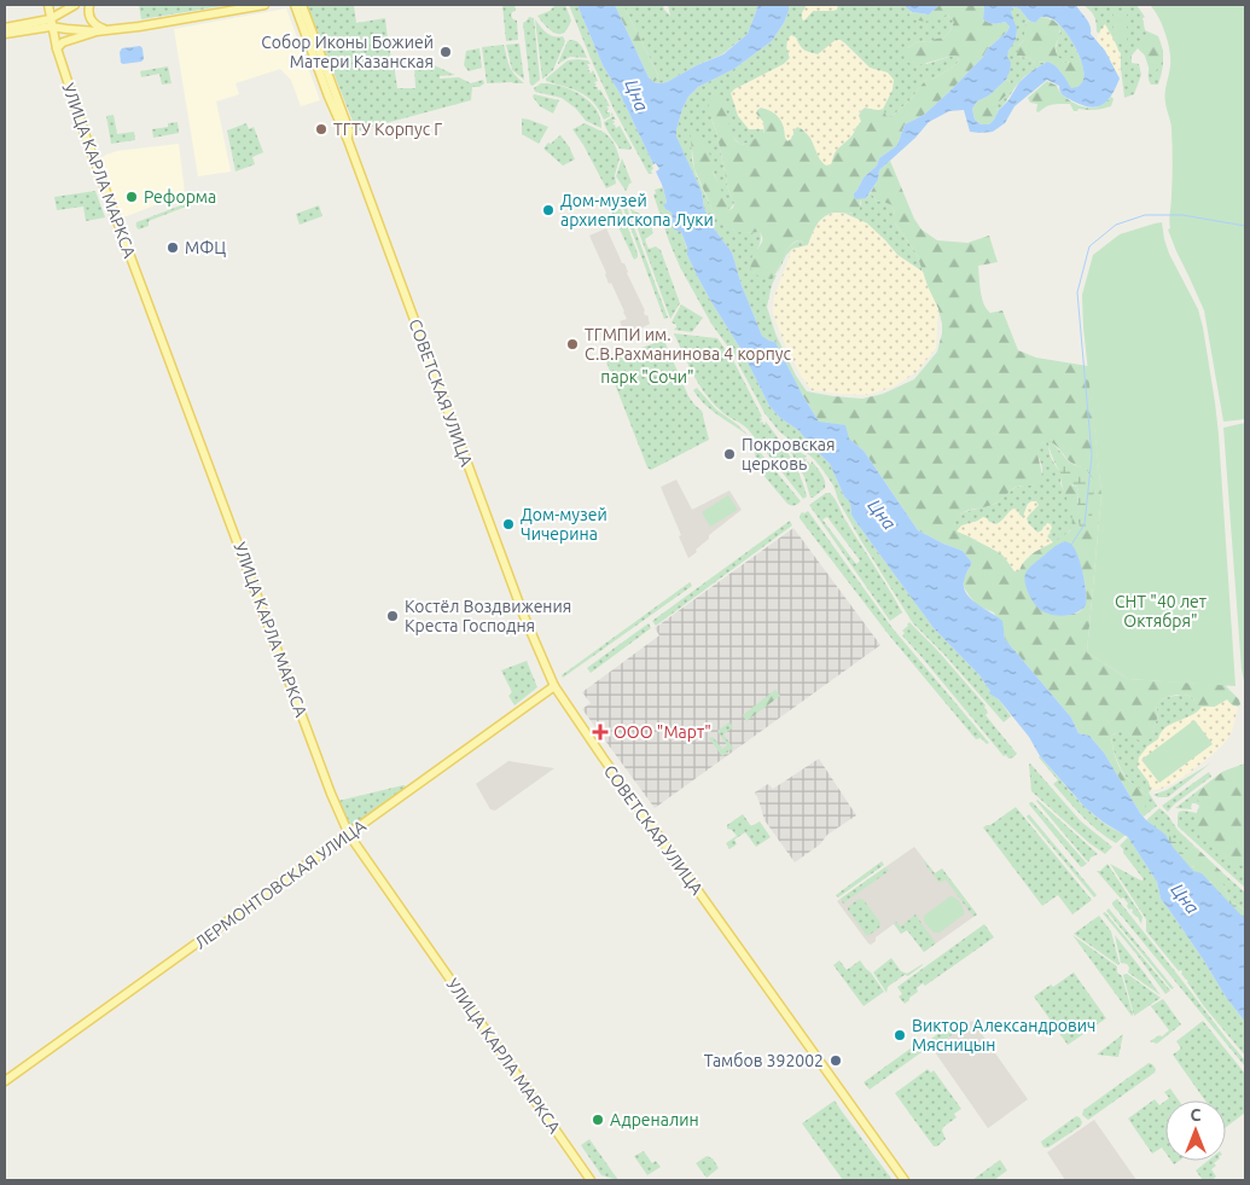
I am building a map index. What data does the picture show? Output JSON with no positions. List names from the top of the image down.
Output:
{
  "streets": {
    "main road": ["УЛИЦА КАРЛА МАРКСА", "СОВЕТСКАЯ УЛИЦА", "ЛЕРМОНТОВСКАЯ УЛИЦА"]
  },
  "crossings": [
    ["УЛИЦА КАРЛА МАРКСА", "ЛЕРМОНТОВСКАЯ УЛИЦА"],
    ["СОВЕТСКАЯ УЛИЦА", "ЛЕРМОНТОВСКАЯ УЛИЦА"]
  ],
  "water": ["Цна"],
  "parks": ["парк \"Сочи\"", "СНТ \"40 лет Октября\""],
  "places": {
    "other": [
      "Собор Иконы Божией Матери Казанская",
      "ТГТУ Корпус Г",
      "Реформа",
      "Дом-музей архиепископа Луки",
      "МФЦ",
      "ТГМПИ им. С.В.Рахманинова 4 корпус",
      "Покровская церковь",
      "Дом-музей Чичерина",
      "Костёл Воздвижения Креста Господня",
      "Виктор Александрович Мясницын",
      "Тамбов 392002",
      "Адреналин"
    ],
    "health": ["ООО \"Март\""]
  },
  "north": "top"
}
